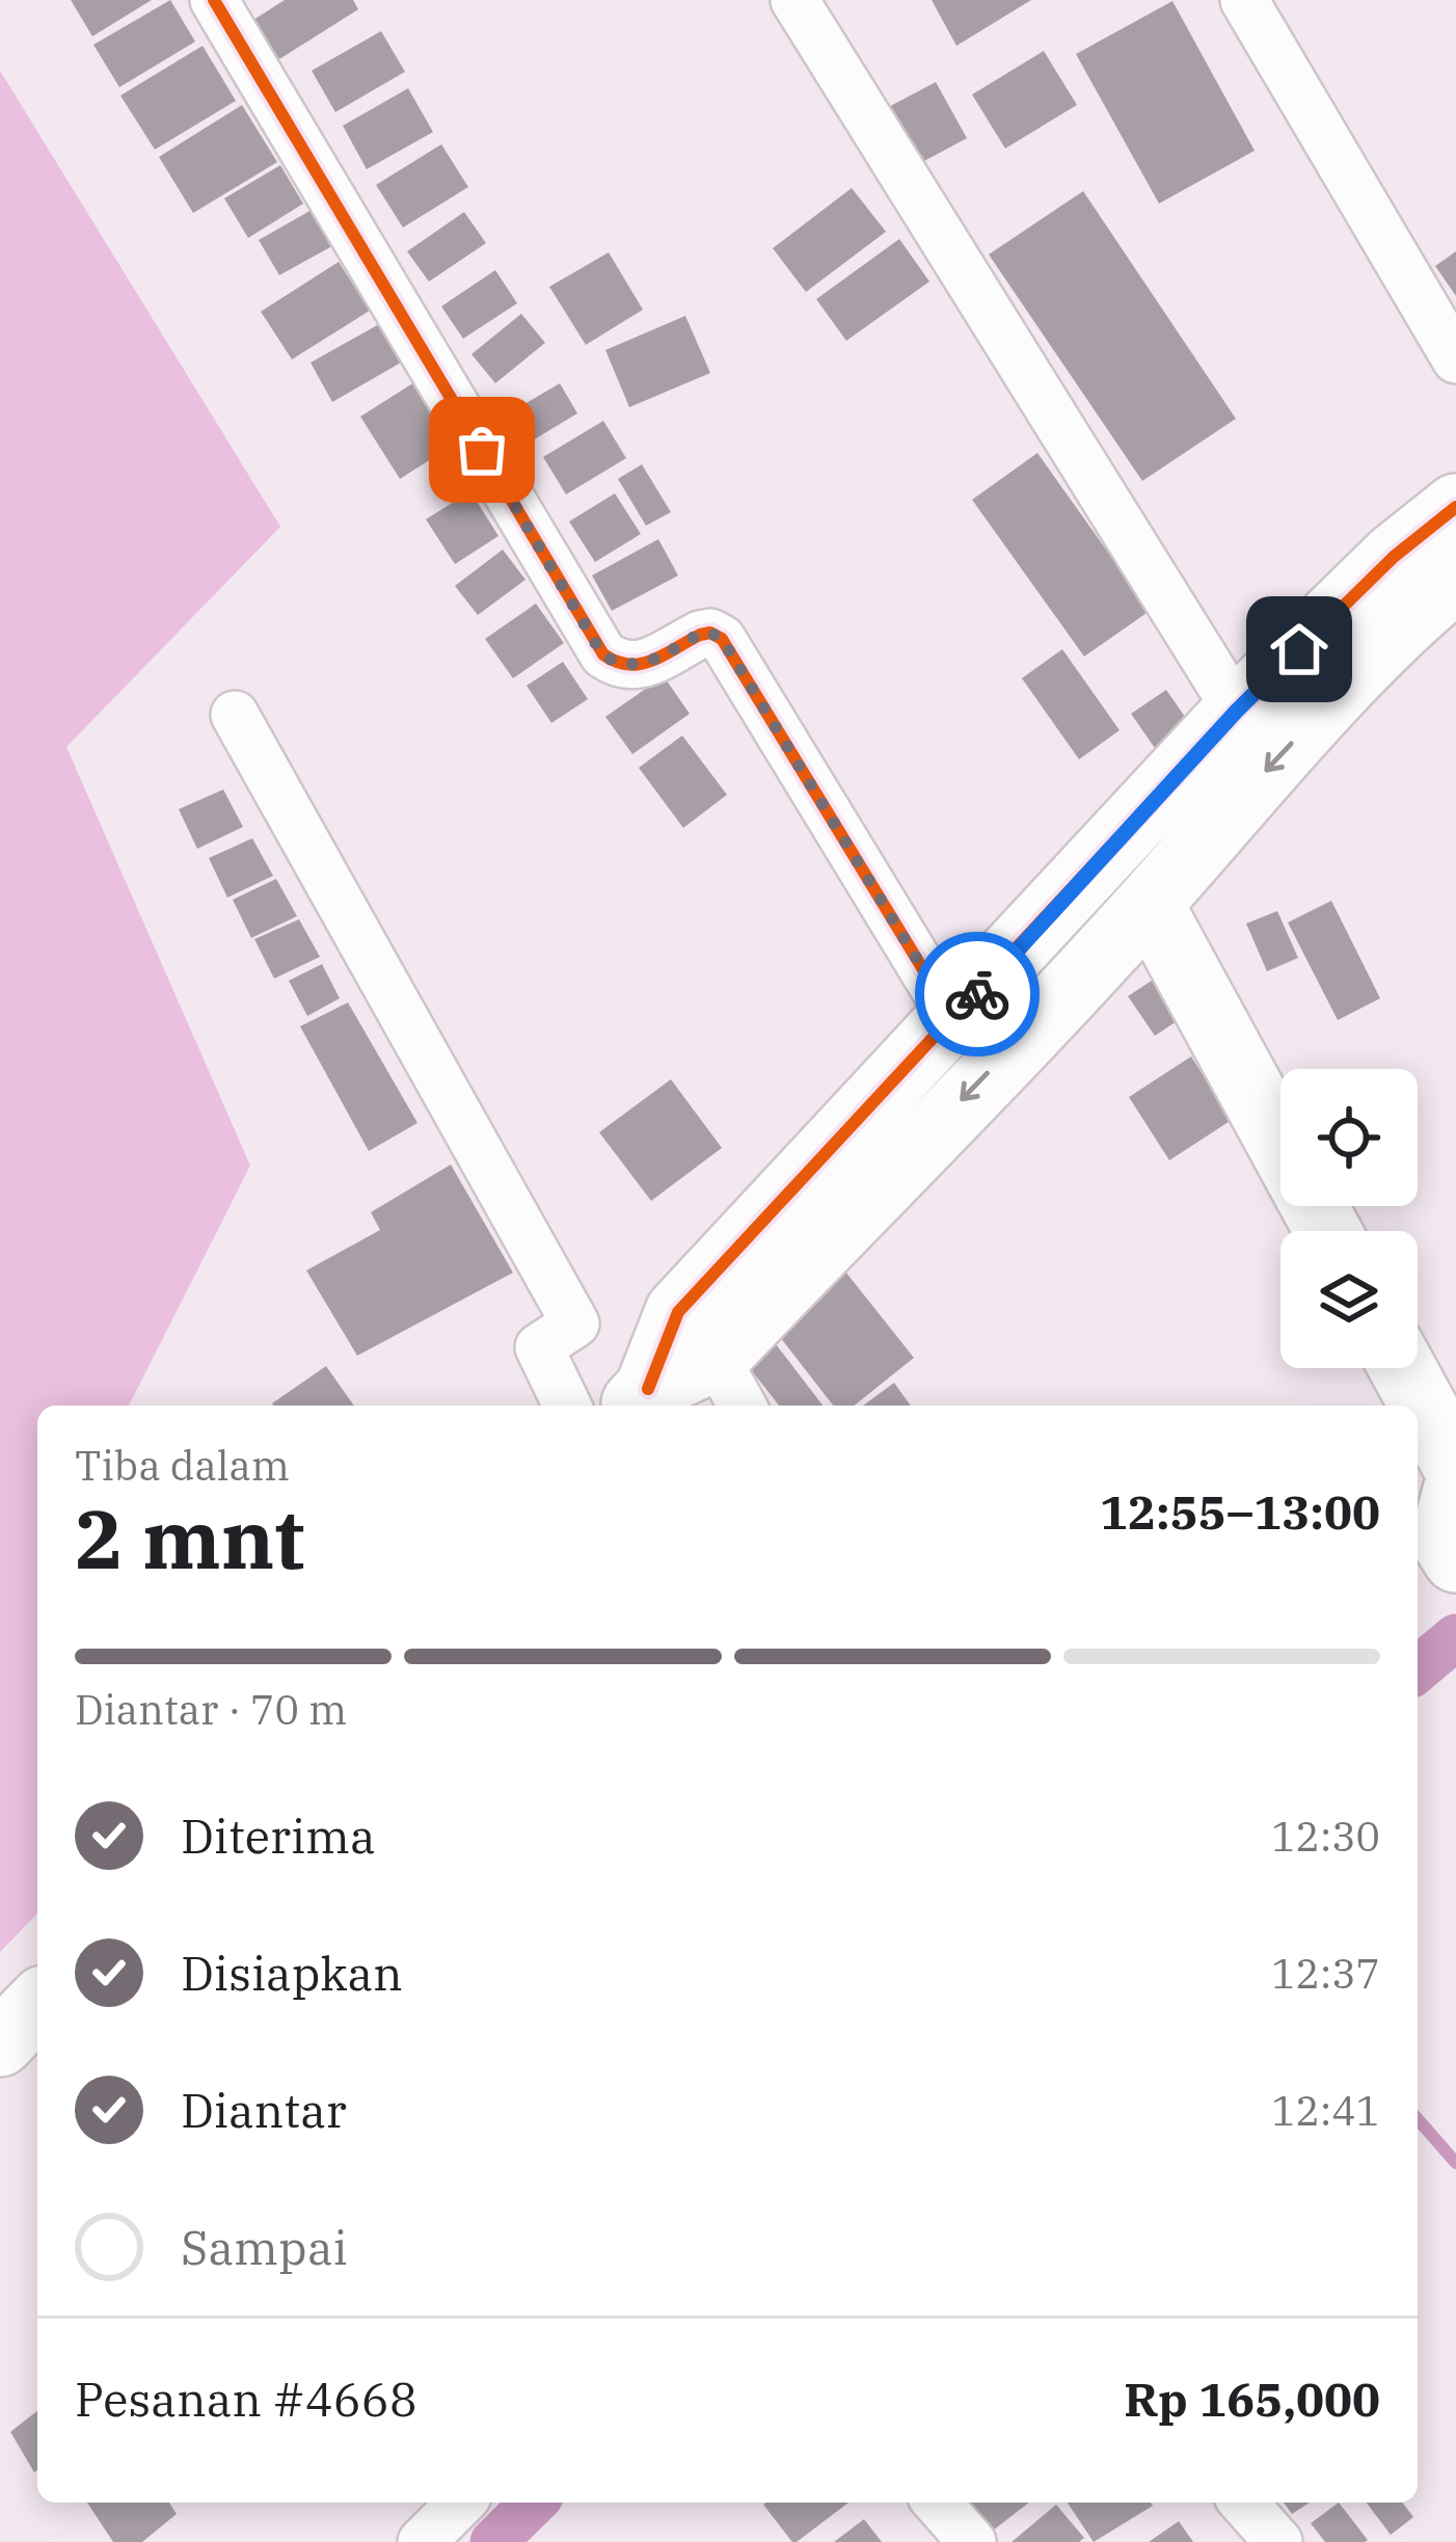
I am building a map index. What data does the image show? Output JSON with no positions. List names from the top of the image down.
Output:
{
  "page": {
    "heading": ["2 mnt", "Tiba dalam", "12:55–13:00"],
    "panel": ["Pesanan #4668", "Rp 165,000"],
    "bar": "Diantar · 70 m",
    "list": [
      ["Diterima", "12:30"],
      ["Disiapkan", "12:37"],
      ["Diantar", "12:41"],
      "Sampai"
    ]
  }
}
